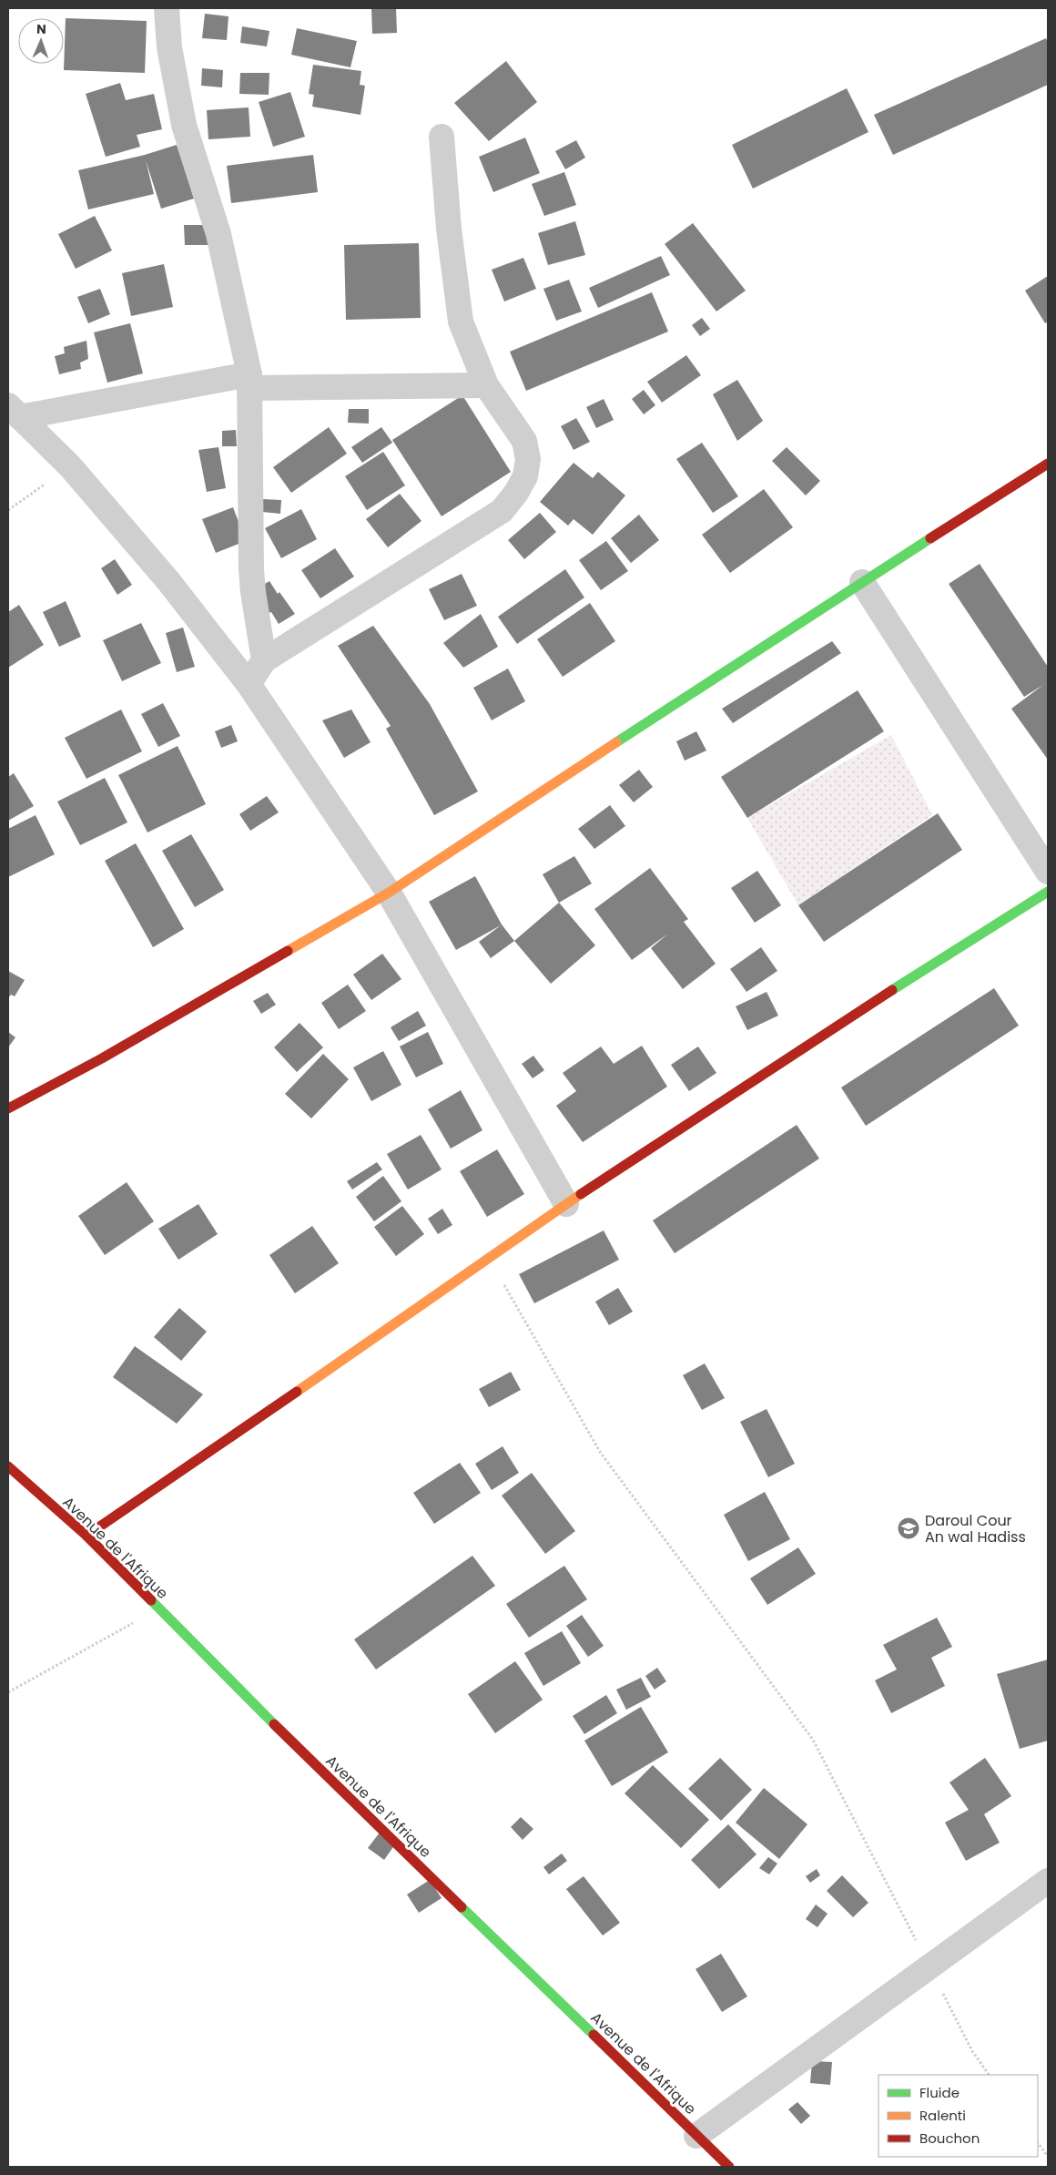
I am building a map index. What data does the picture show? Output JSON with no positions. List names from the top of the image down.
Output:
{
  "streets": {
    "street": ["Avenue de l'Afrique"]
  },
  "places": {
    "school or university": ["Daroul Cour An wal Hadiss"]
  },
  "legend": ["Fluide", "Ralenti", "Bouchon"],
  "north": "top"
}
